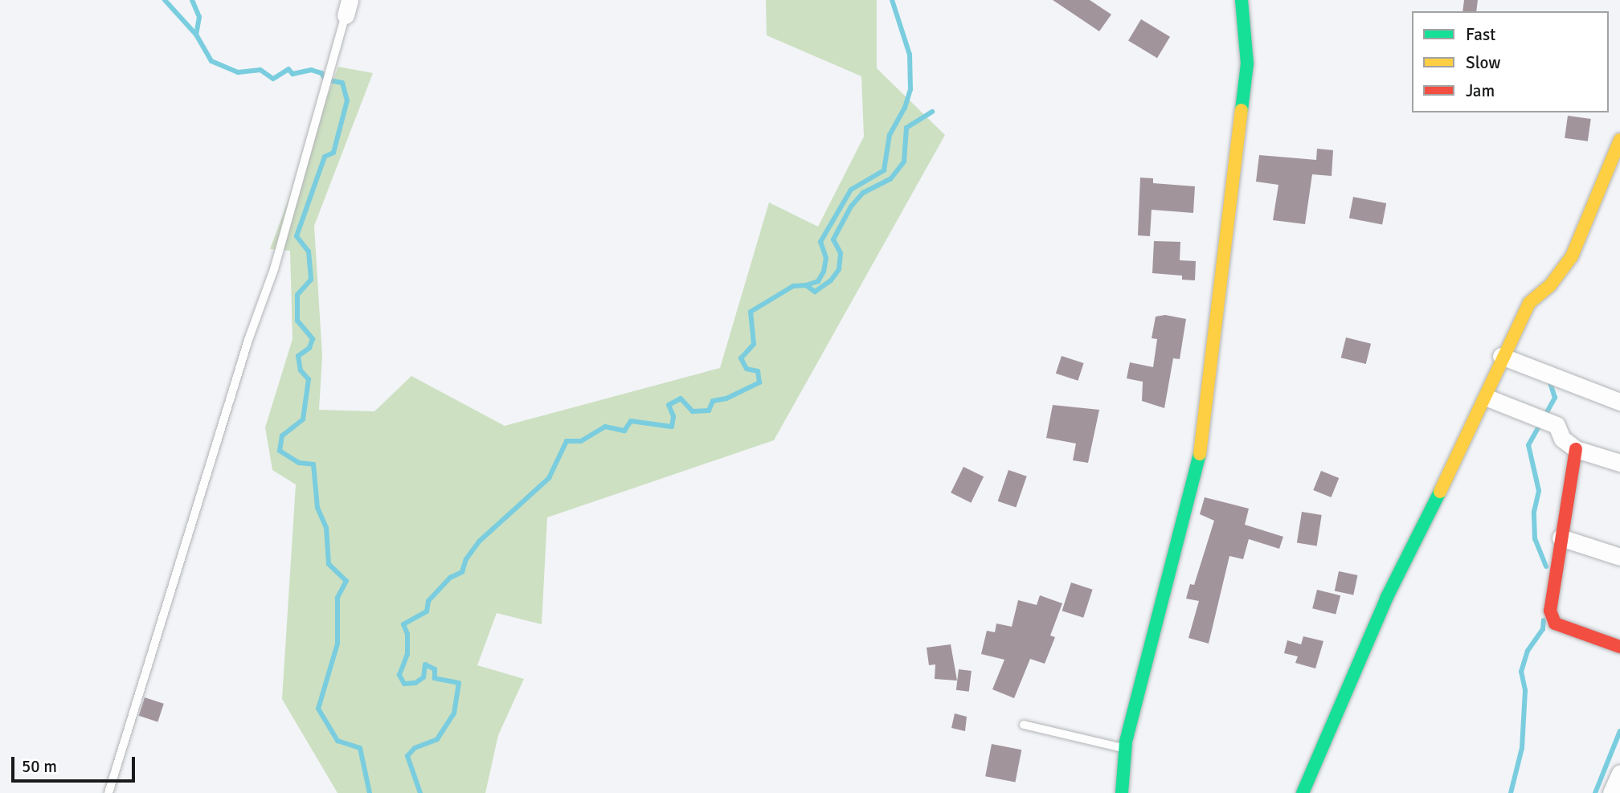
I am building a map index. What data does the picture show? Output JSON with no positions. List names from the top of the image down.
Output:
{
  "legend": ["Fast", "Slow", "Jam"],
  "scale_bar": "50 m"
}
